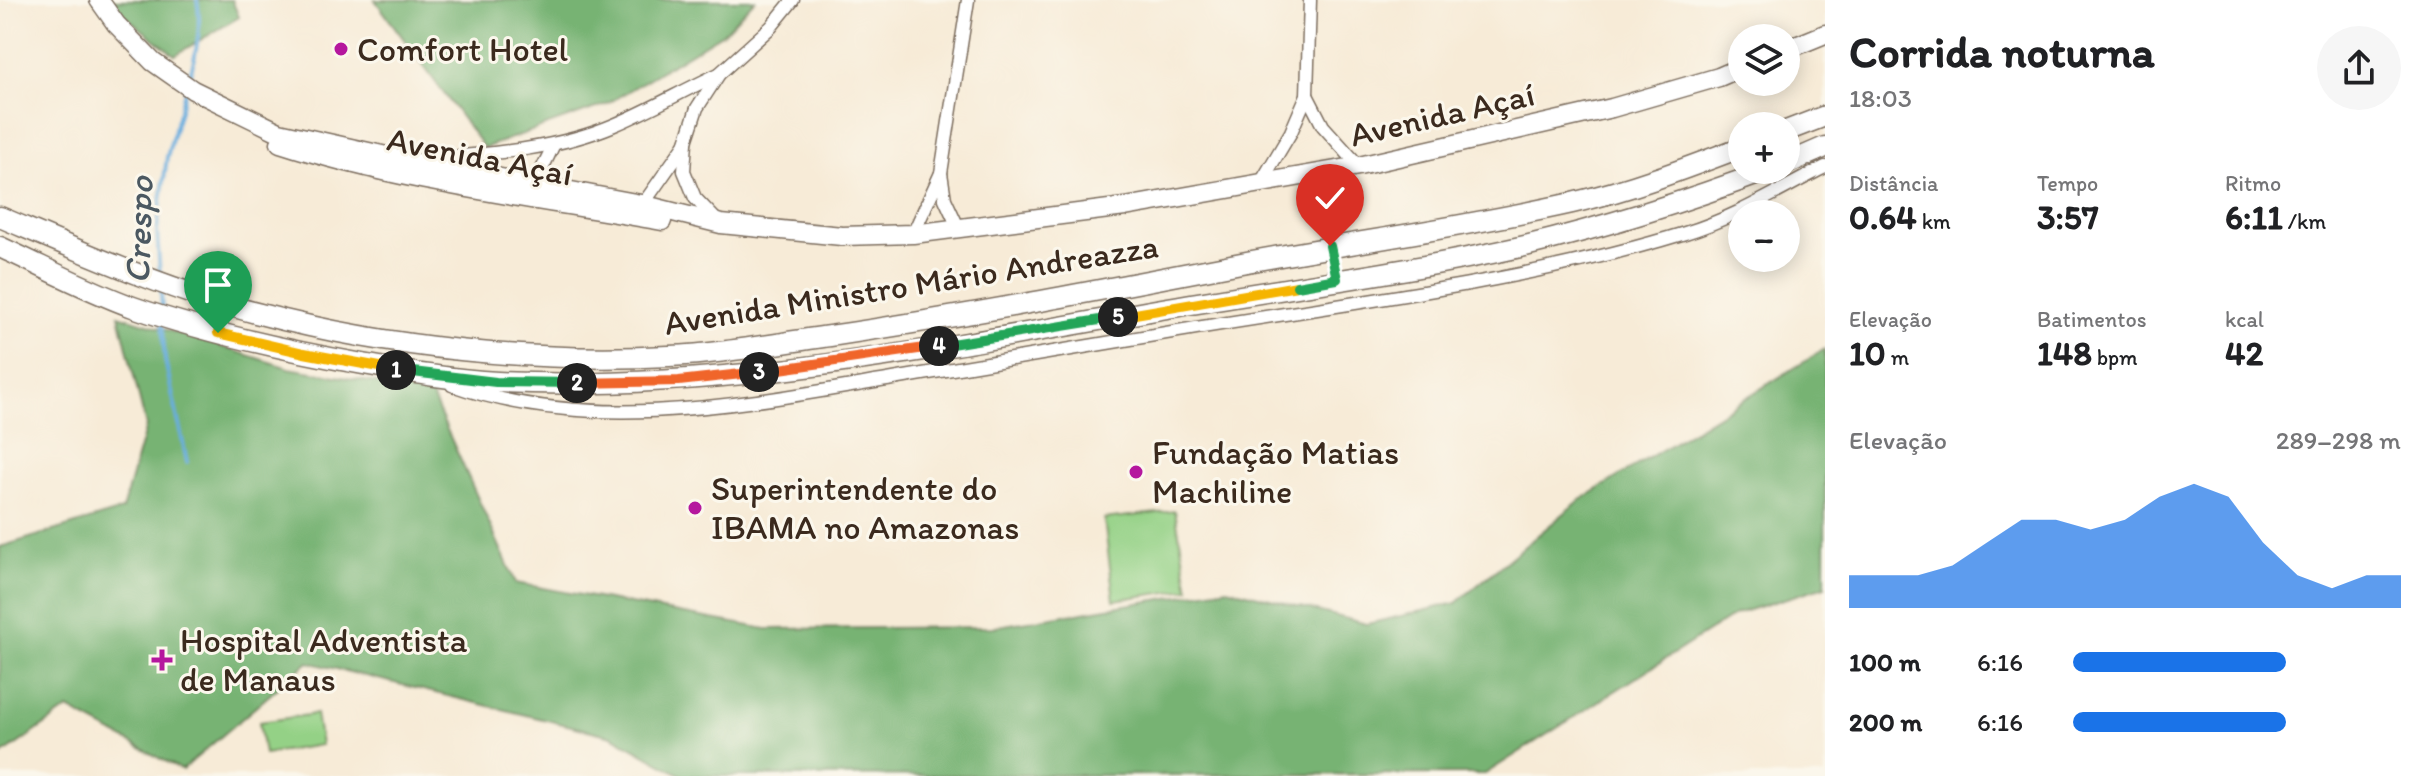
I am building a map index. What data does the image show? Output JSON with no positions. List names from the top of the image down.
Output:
{
  "streets": {
    "main road": ["Avenida Ministro Mário Andreazza"],
    "street": ["Avenida Açaí"]
  },
  "water": ["Crespo"],
  "places": {
    "other": ["Comfort Hotel", "Fundação Matias Machiline", "Superintendente do IBAMA no Amazonas"],
    "health": ["Hospital Adventista de Manaus"]
  },
  "page": {
    "heading": ["Corrida noturna", "18:03"],
    "map_buttons": ["+", "−"],
    "stats": [
      ["Distância", "0.64 km"],
      ["Tempo", "3:57"],
      ["Ritmo", "6:11 /km"],
      ["Elevação", "10 m"],
      ["Batimentos", "148 bpm"],
      ["kcal", "42"]
    ],
    "pins": [
      "5",
      "4",
      "1",
      "3",
      "2"
    ],
    "chart": ["Elevação", "289–298 m"],
    "list": [
      {
        "name": "100 m",
        "note": "6:16"
      },
      {
        "name": "200 m",
        "note": "6:16"
      }
    ]
  }
}
